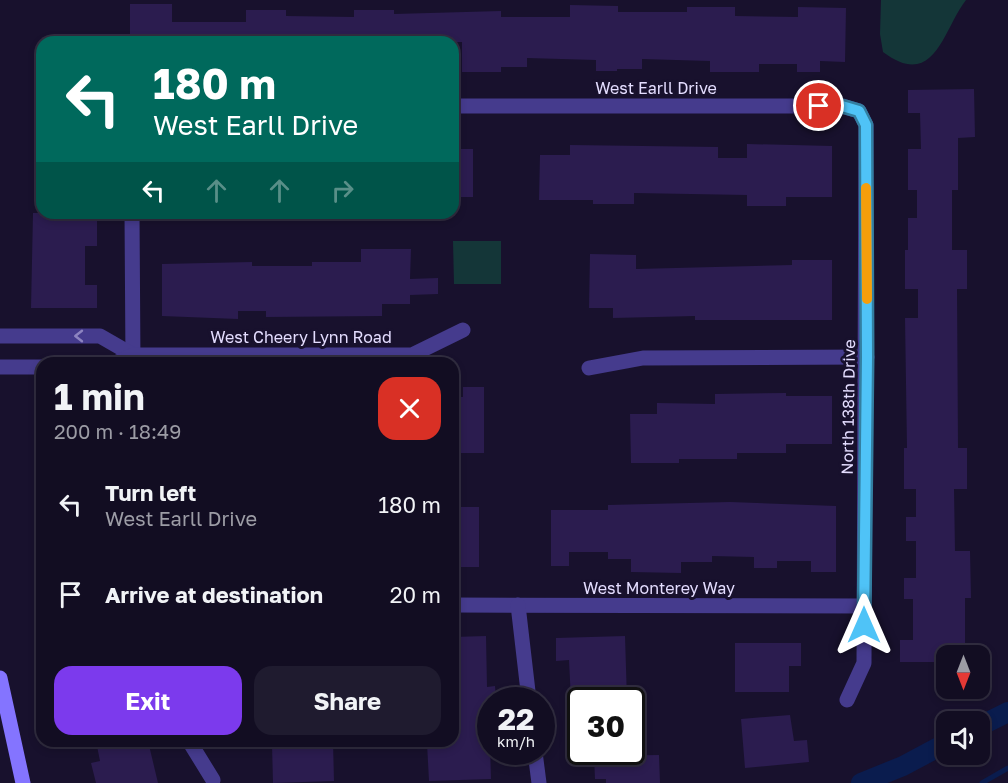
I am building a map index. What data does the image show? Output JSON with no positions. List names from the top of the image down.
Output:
{
  "streets": {
    "street": [
      "West Earll Drive",
      "West Cheery Lynn Road",
      "North 138th Drive",
      "West Monterey Way"
    ]
  },
  "crossings": [
    ["West Earll Drive", "North 138th Drive"],
    ["North 138th Drive", "West Monterey Way"]
  ],
  "one_way": ["West Cheery Lynn Road"],
  "north": "bottom",
  "page": {
    "turn": ["180 m", "West Earll Drive"],
    "heading": ["1 min", "200 m · 18:49"],
    "list": [
      {
        "name": "Turn left",
        "note": "West Earll Drive",
        "value": "180 m"
      },
      {
        "name": "Arrive at destination",
        "value": "20 m"
      }
    ],
    "buttons": ["Exit", "Share"],
    "speed": "22 km/h",
    "limit": "30"
  }
}
